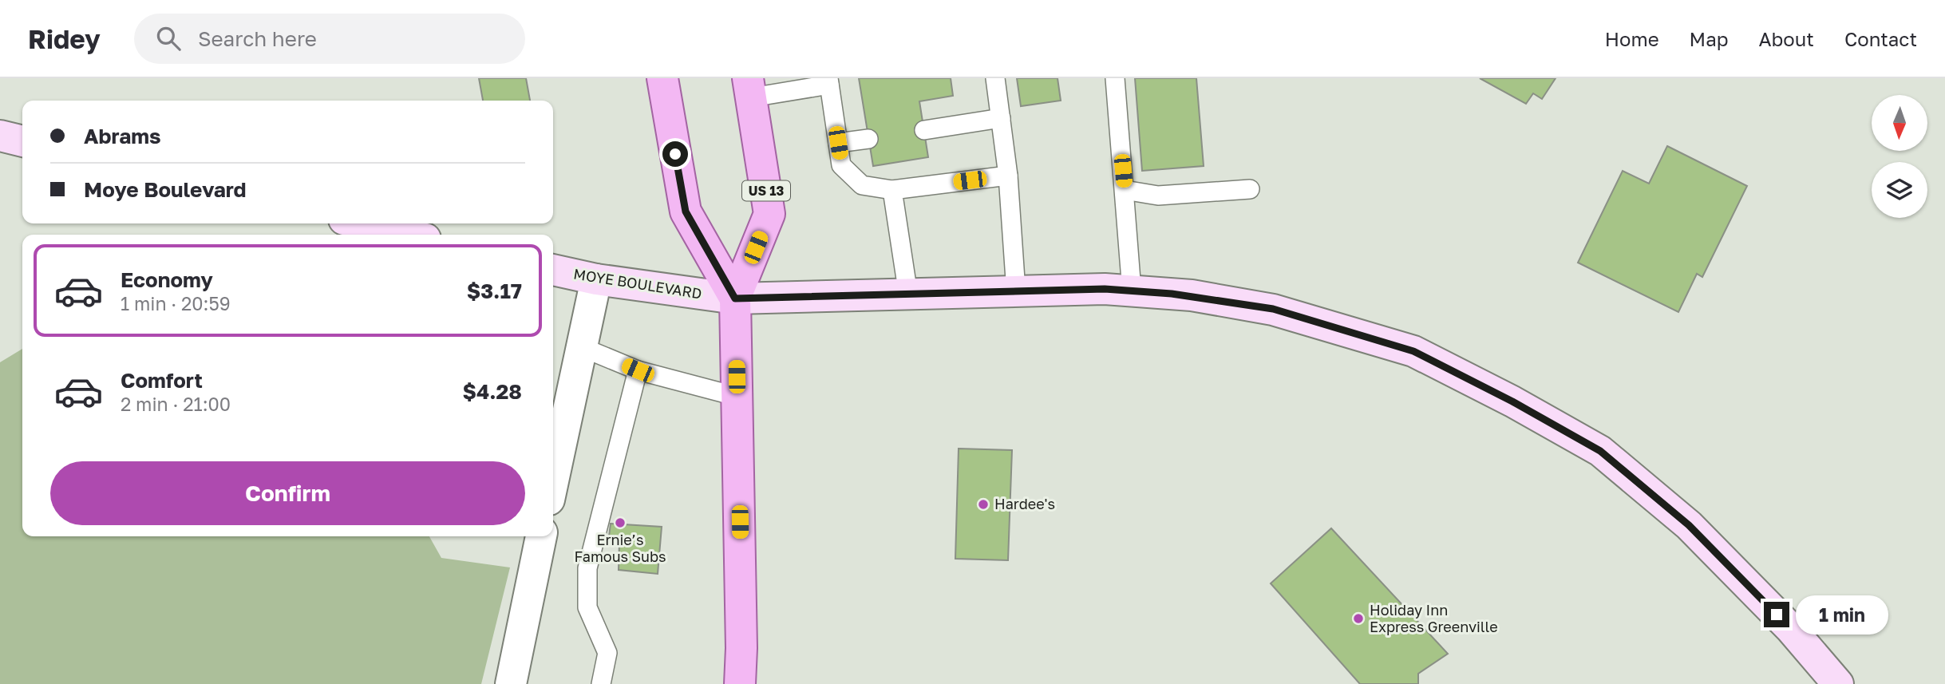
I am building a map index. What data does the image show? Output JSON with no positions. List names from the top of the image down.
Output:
{
  "streets": {
    "main road": ["US 13", "MOYE BOULEVARD"]
  },
  "crossings": [
    ["US 13", "MOYE BOULEVARD"]
  ],
  "places": ["Hardee's", "Ernie’s Famous Subs", "Holiday Inn Express Greenville"],
  "north": "bottom",
  "page": {
    "header": "Ridey",
    "search": "Search here",
    "nav": [
      "Home",
      "Map",
      "About",
      "Contact"
    ],
    "banner": ["Abrams", "Moye Boulevard"],
    "list": [
      {
        "name": "Economy",
        "note": "1 min · 20:59",
        "value": "$3.17"
      },
      {
        "name": "Comfort",
        "note": "2 min · 21:00",
        "value": "$4.28"
      }
    ],
    "buttons": "Confirm",
    "bubble": "1 min"
  }
}
